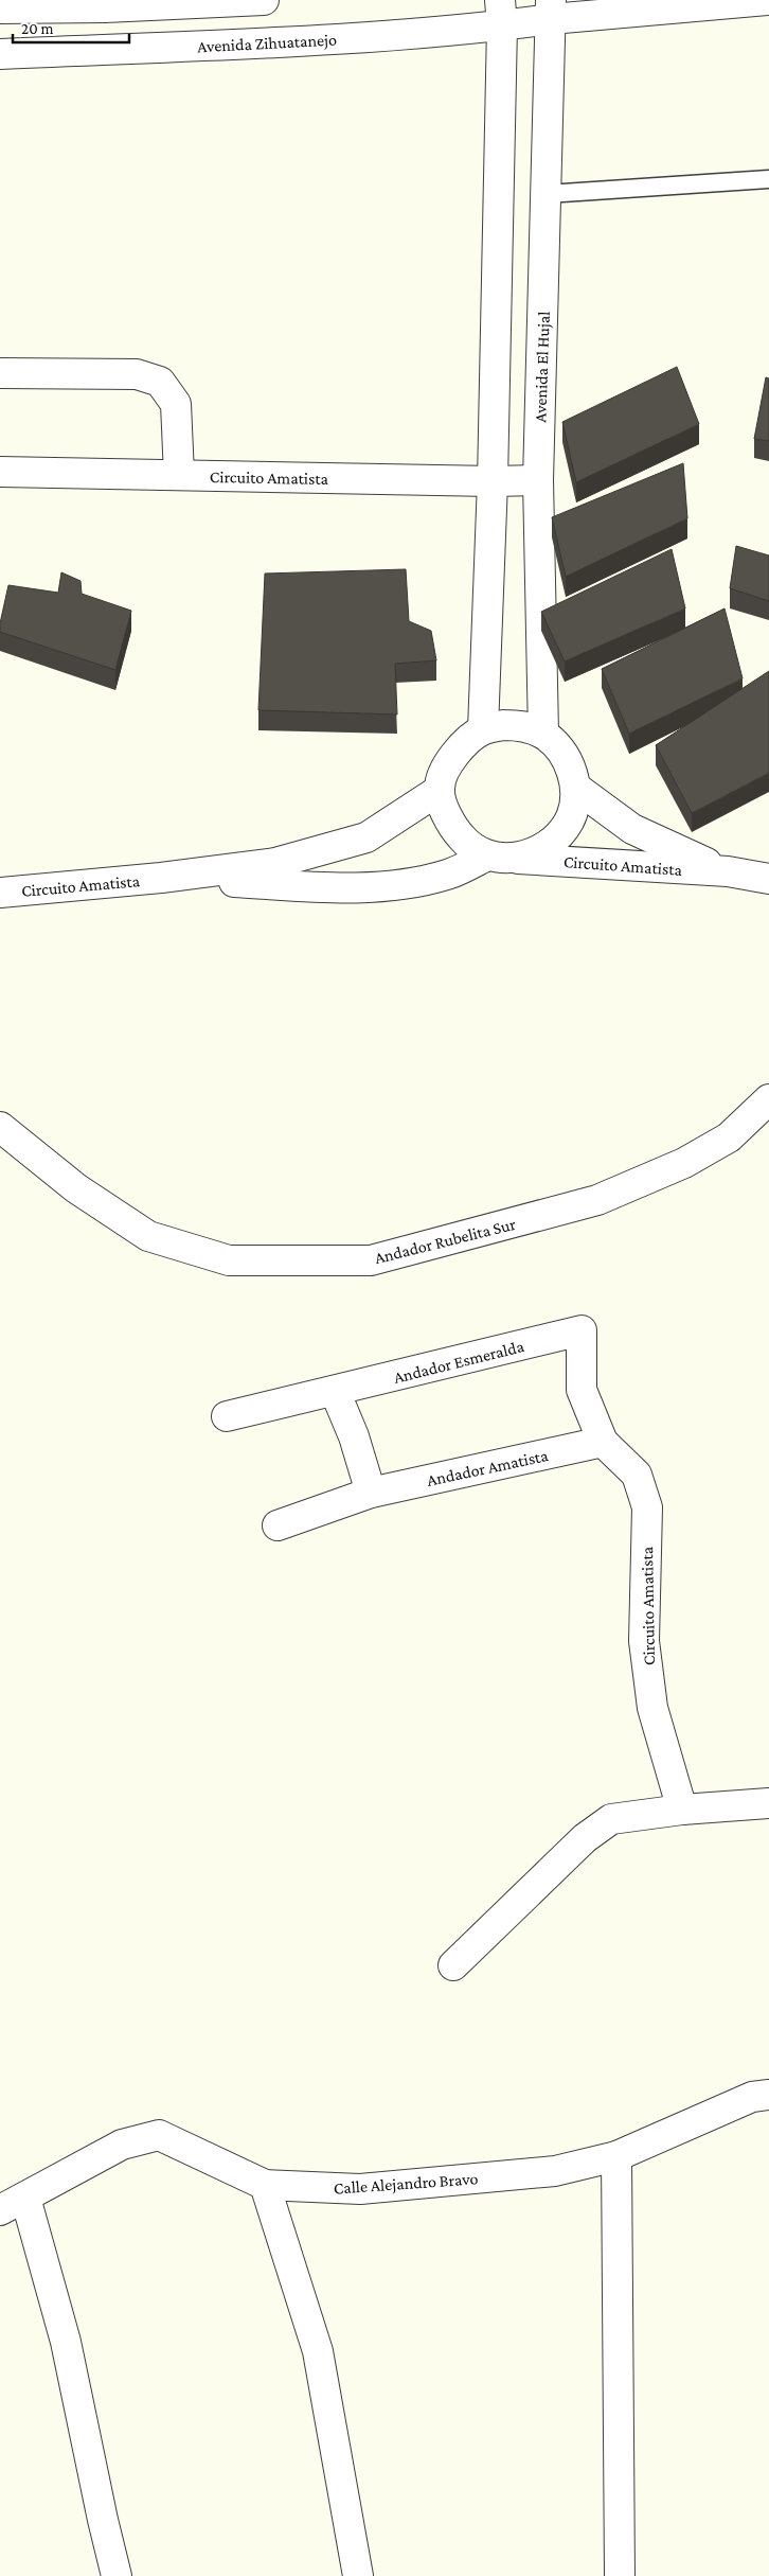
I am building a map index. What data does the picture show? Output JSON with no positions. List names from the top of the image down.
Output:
{
  "streets": {
    "street": [
      "Avenida Zihuatanejo",
      "Avenida El Hujal",
      "Circuito Amatista",
      "Andador Rubelita Sur",
      "Andador Esmeralda",
      "Andador Amatista",
      "Calle Alejandro Bravo"
    ]
  },
  "crossings": [
    ["Avenida Zihuatanejo", "Avenida El Hujal"],
    ["Avenida El Hujal", "Circuito Amatista"],
    ["Circuito Amatista", "Andador Esmeralda"],
    ["Circuito Amatista", "Andador Amatista"]
  ],
  "scale_bar": "20 m"
}
